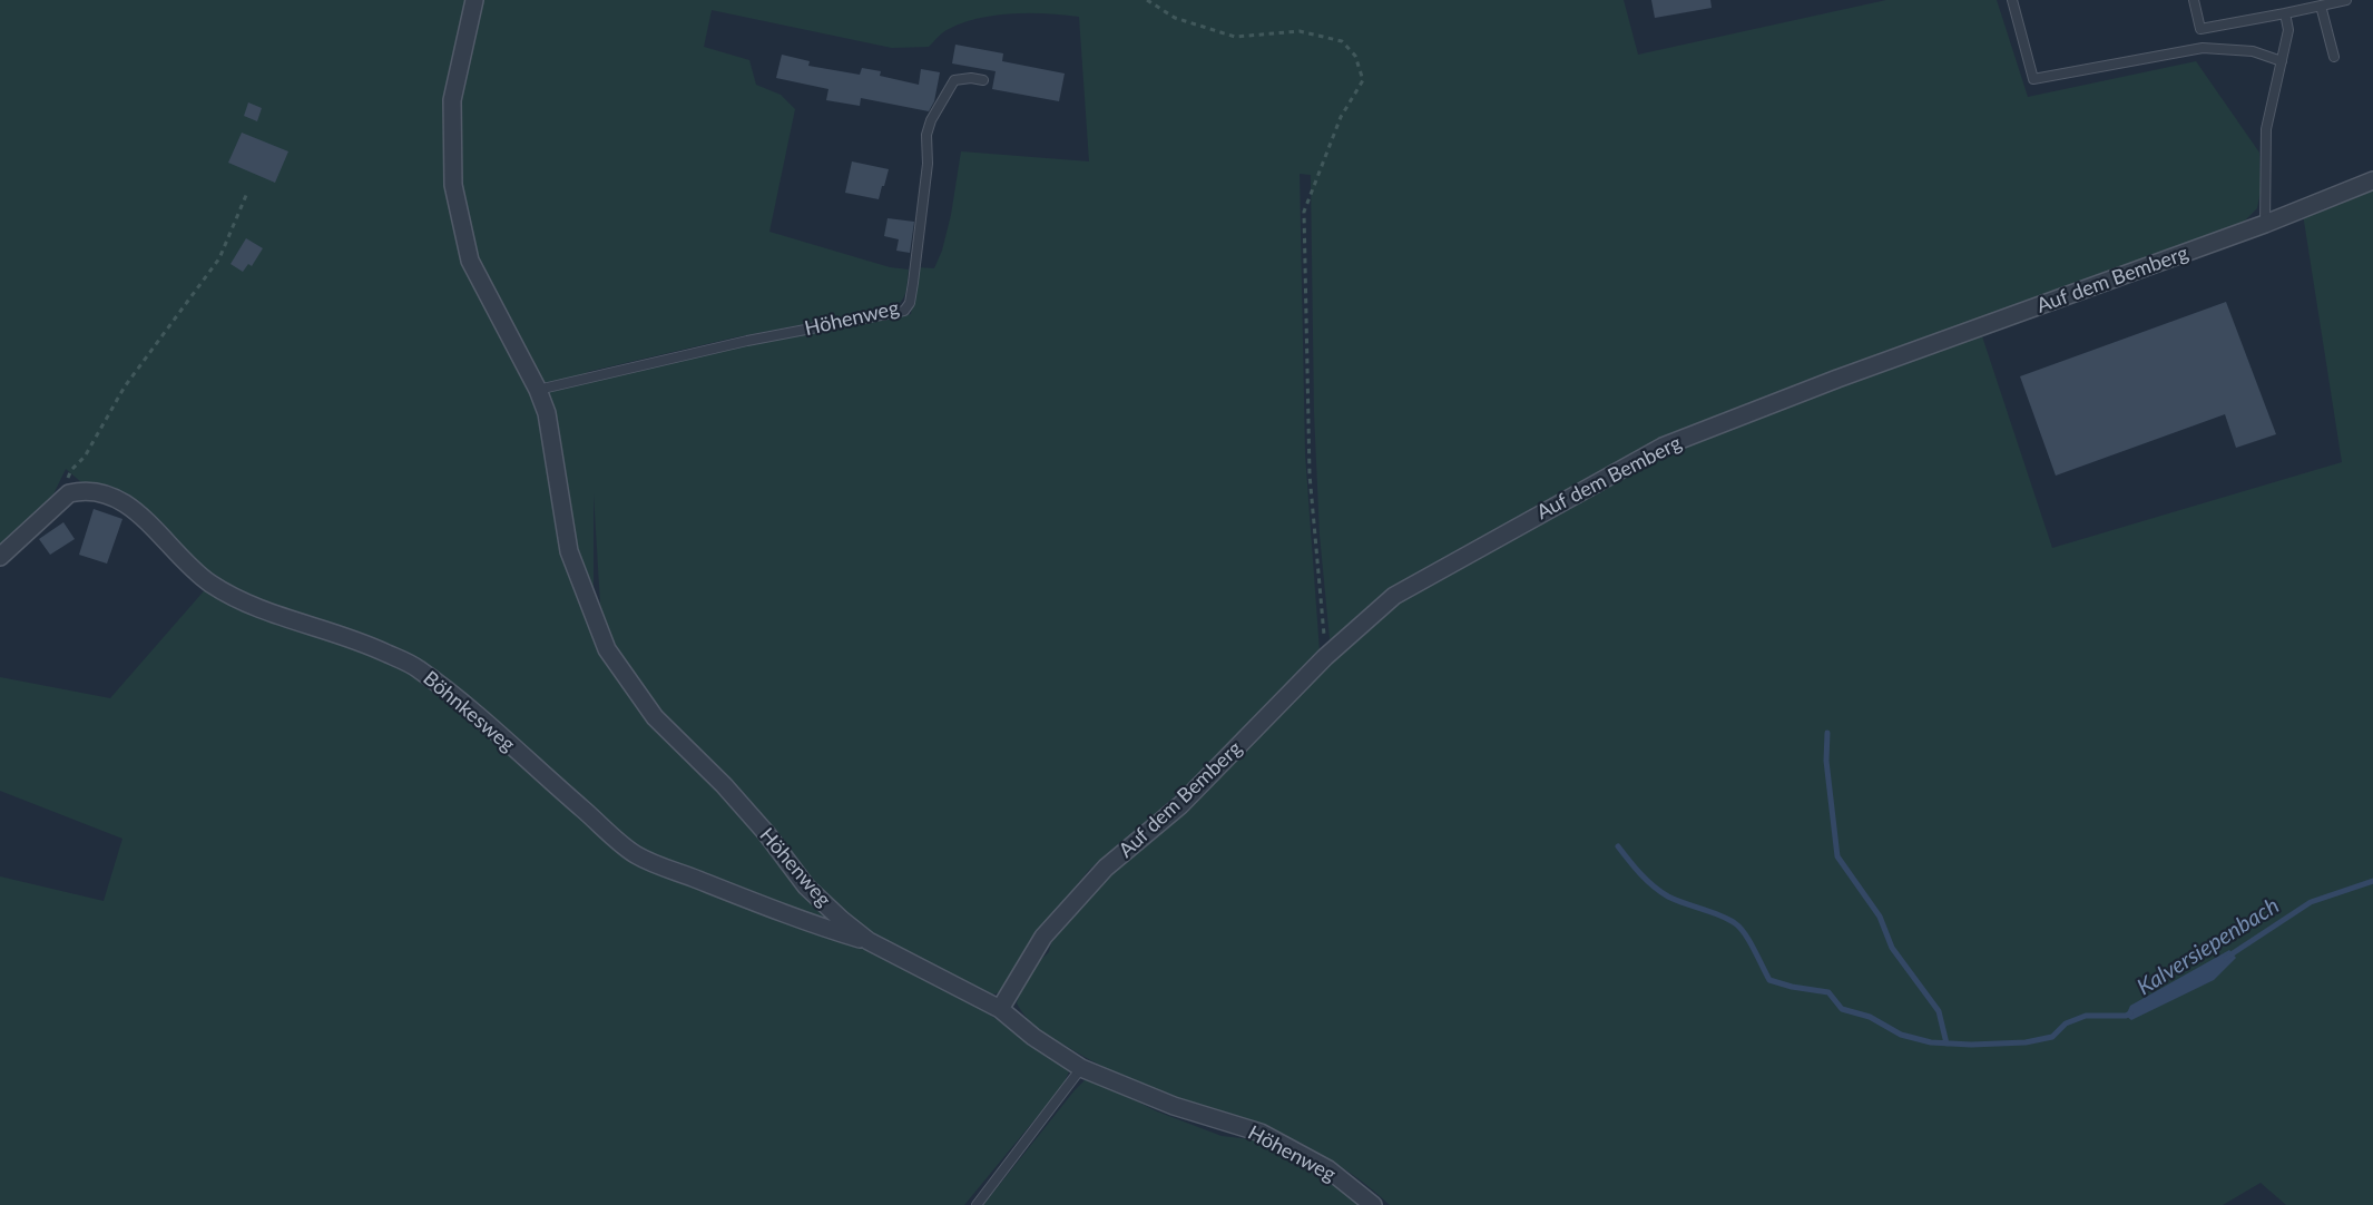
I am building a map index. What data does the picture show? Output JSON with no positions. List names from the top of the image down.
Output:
{
  "streets": {
    "street": ["Auf dem Bemberg", "Höhenweg", "Böhnkesweg"]
  },
  "crossings": [
    ["Auf dem Bemberg", "Höhenweg"],
    ["Höhenweg", "Böhnkesweg"]
  ],
  "water": ["Kalversiepenbach"]
}
